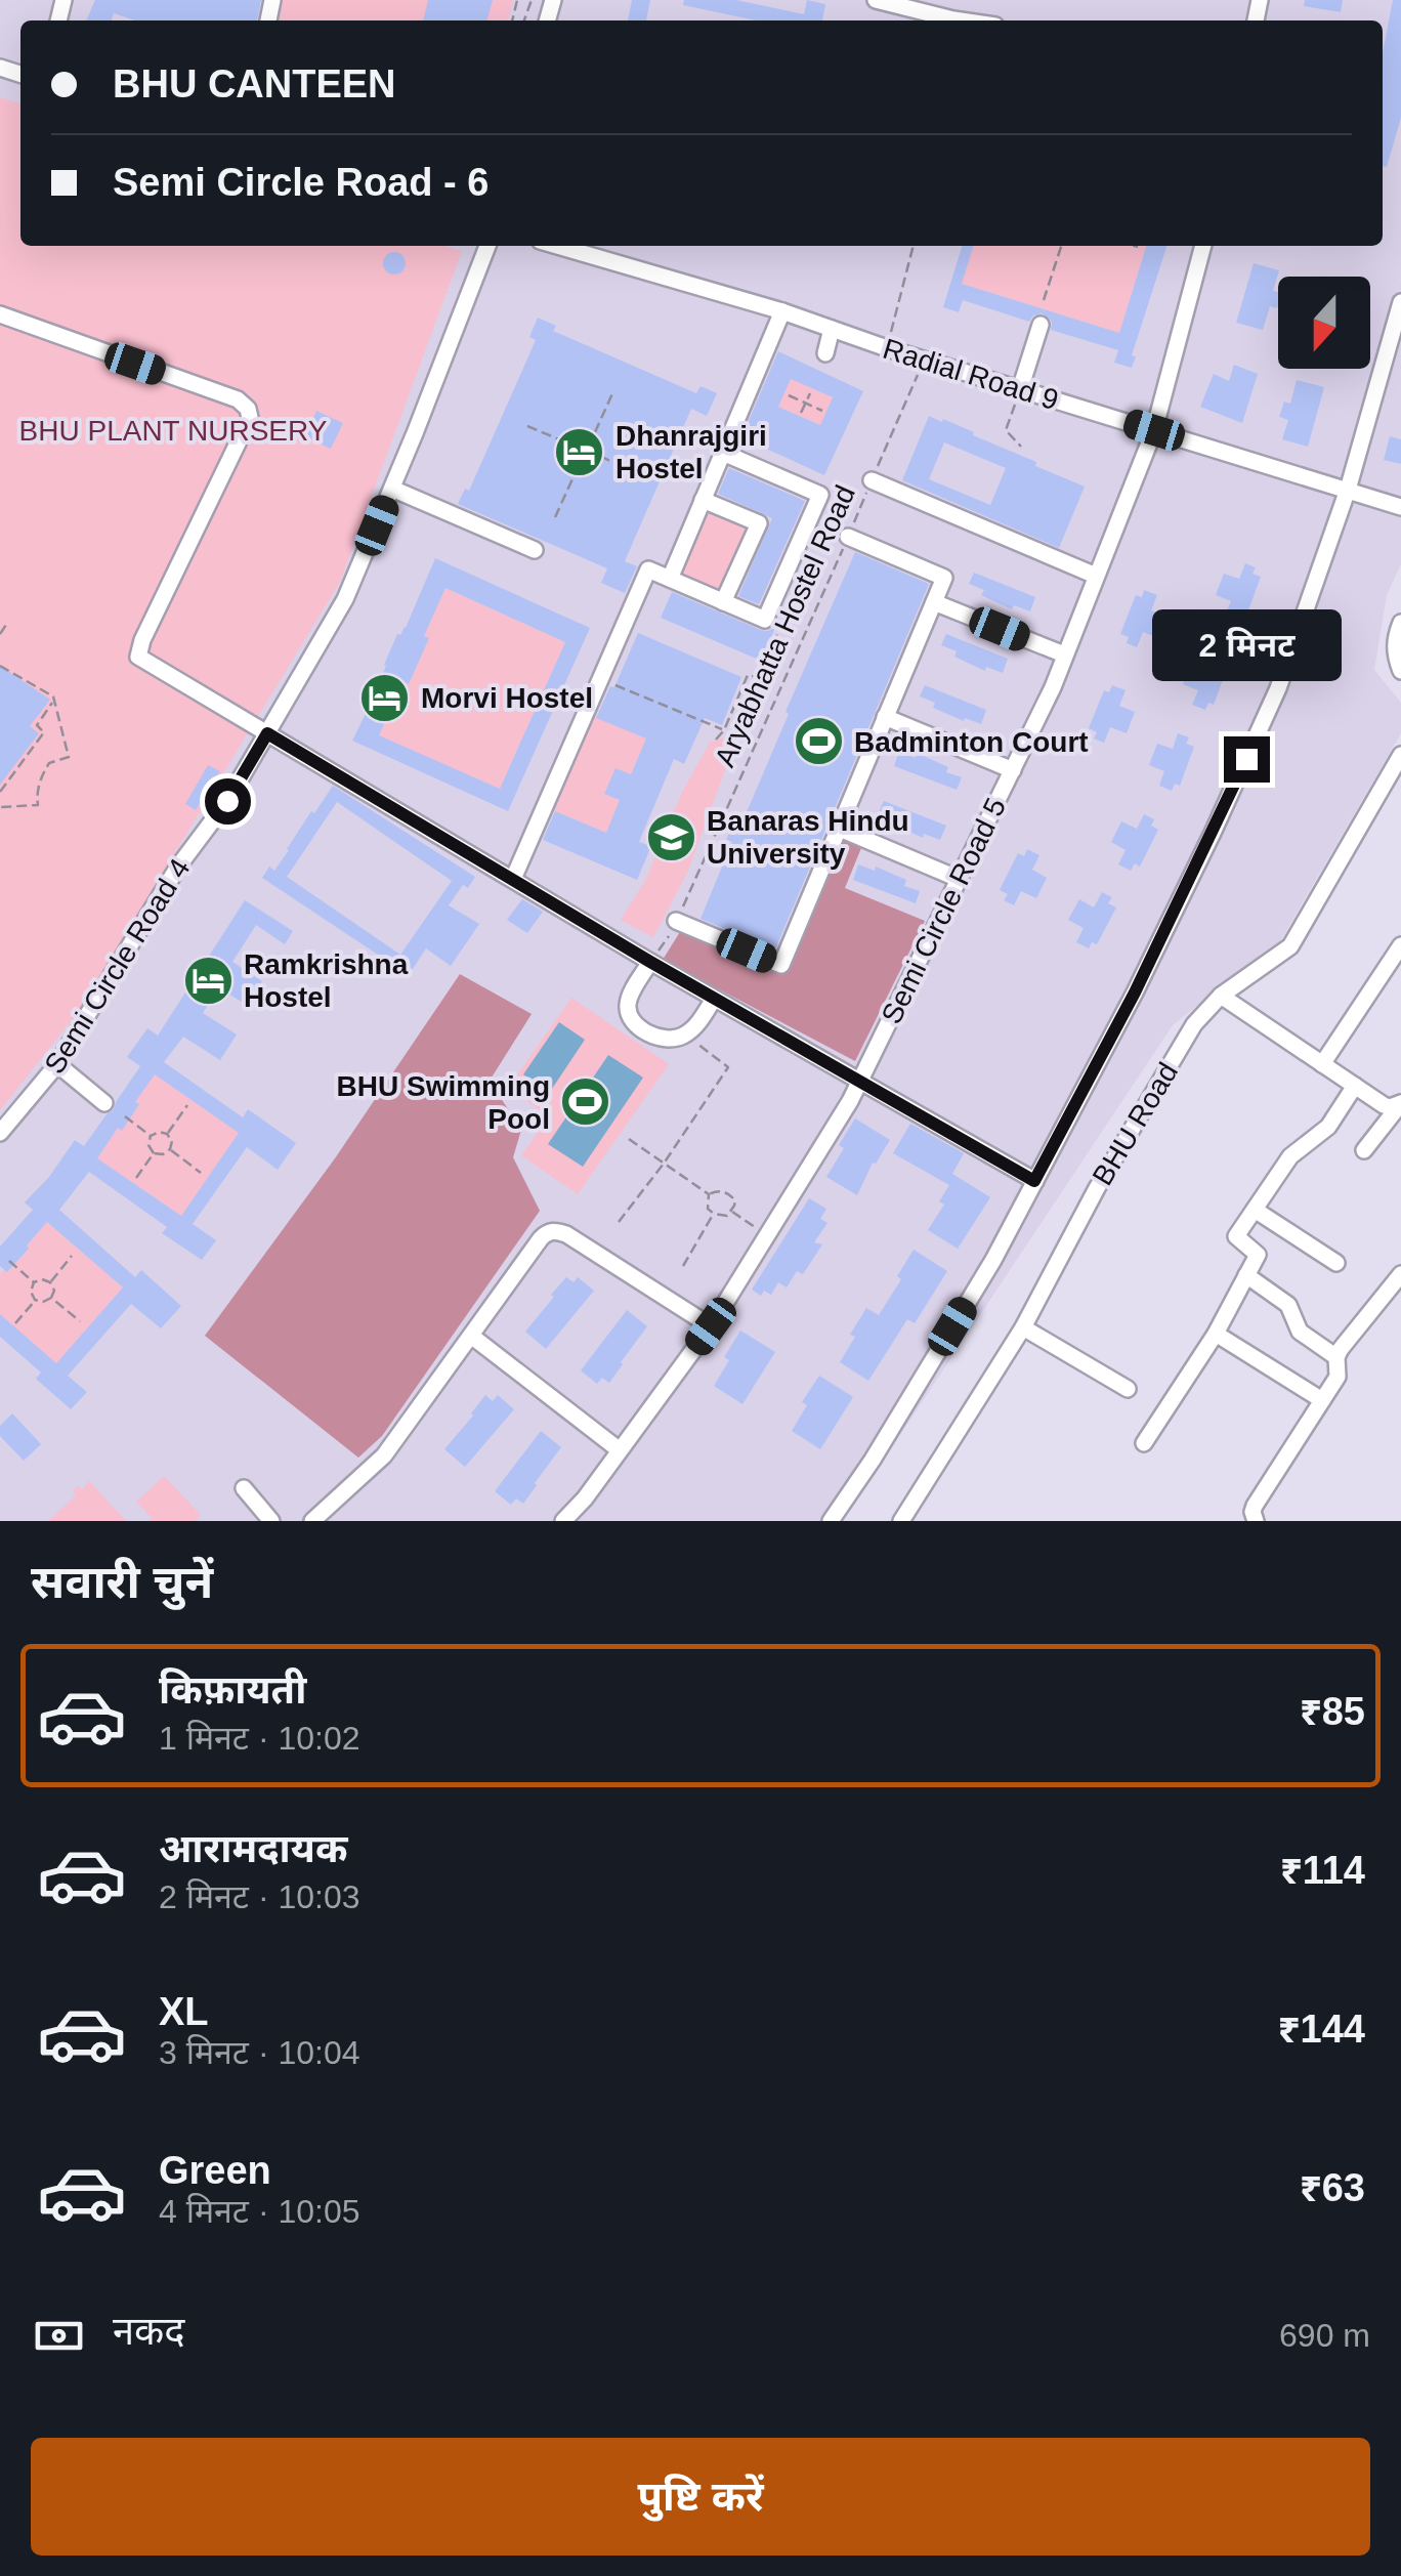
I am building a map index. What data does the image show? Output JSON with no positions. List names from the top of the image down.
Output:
{
  "streets": {
    "street": [
      "Radial Road 9",
      "Semi Circle Road 5",
      "Semi Circle Road 4",
      "BHU Road"
    ],
    "path": ["Aryabhatta Hostel Road"]
  },
  "crossings": [
    ["Radial Road 9", "Aryabhatta Hostel Road"],
    ["Radial Road 9", "Semi Circle Road 5"]
  ],
  "parks": ["BHU PLANT NURSERY"],
  "places": {
    "hotel": ["Dhanrajgiri Hostel", "Morvi Hostel", "Ramkrishna Hostel"],
    "sports": ["Badminton Court", "BHU Swimming Pool"],
    "school or university": ["Banaras Hindu University"]
  },
  "north": "bottom",
  "page": {
    "banner": ["BHU CANTEEN", "Semi Circle Road - 6"],
    "bubble": "2 मिनट",
    "heading": "सवारी चुनें",
    "list": [
      {
        "name": "किफ़ायती",
        "note": "1 मिनट · 10:02",
        "value": "₹85"
      },
      {
        "name": "आरामदायक",
        "note": "2 मिनट · 10:03",
        "value": "₹114"
      },
      {
        "name": "XL",
        "note": "3 मिनट · 10:04",
        "value": "₹144"
      },
      {
        "name": "Green",
        "note": "4 मिनट · 10:05",
        "value": "₹63"
      }
    ],
    "pay": ["नकद", "690 m"],
    "buttons": "पुष्टि करें"
  }
}
